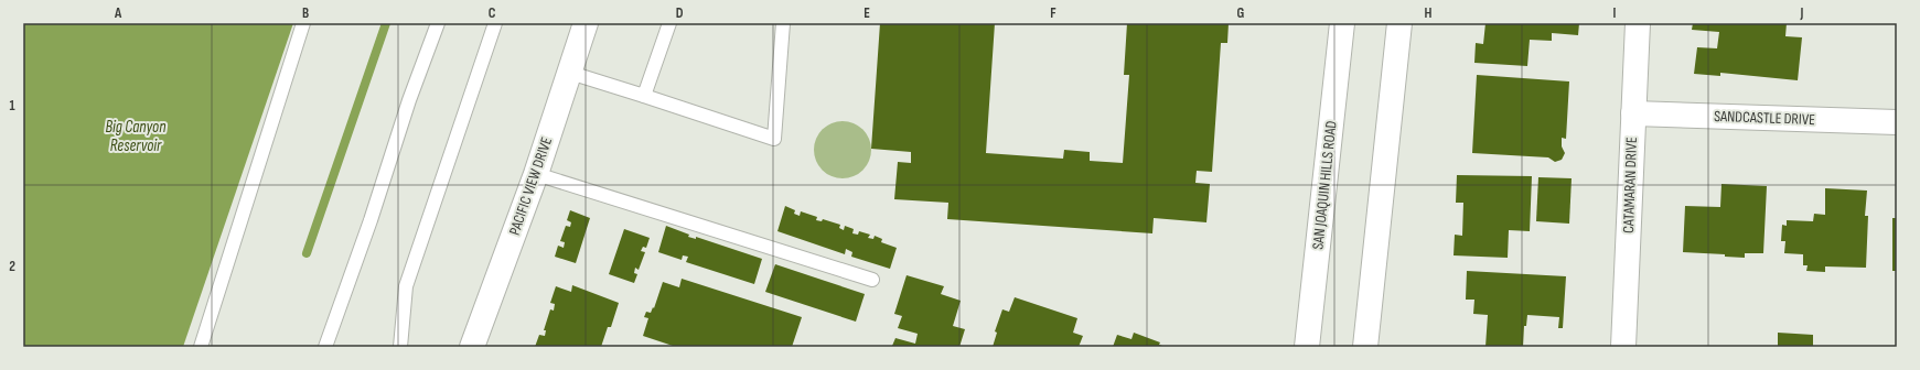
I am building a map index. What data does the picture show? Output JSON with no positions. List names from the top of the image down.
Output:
{
  "streets": {
    "street": [
      "SANDCASTLE DRIVE",
      "SAN JOAQUIN HILLS ROAD",
      "CATAMARAN DRIVE",
      "PACIFIC VIEW DRIVE"
    ]
  },
  "crossings": [
    ["SANDCASTLE DRIVE", "CATAMARAN DRIVE"]
  ],
  "water": ["Big Canyon Reservoir"],
  "grid": {
    "columns": [
      "A",
      "B",
      "C",
      "D",
      "E",
      "F",
      "G",
      "H",
      "I",
      "J"
    ],
    "rows": ["1", "2"]
  }
}
